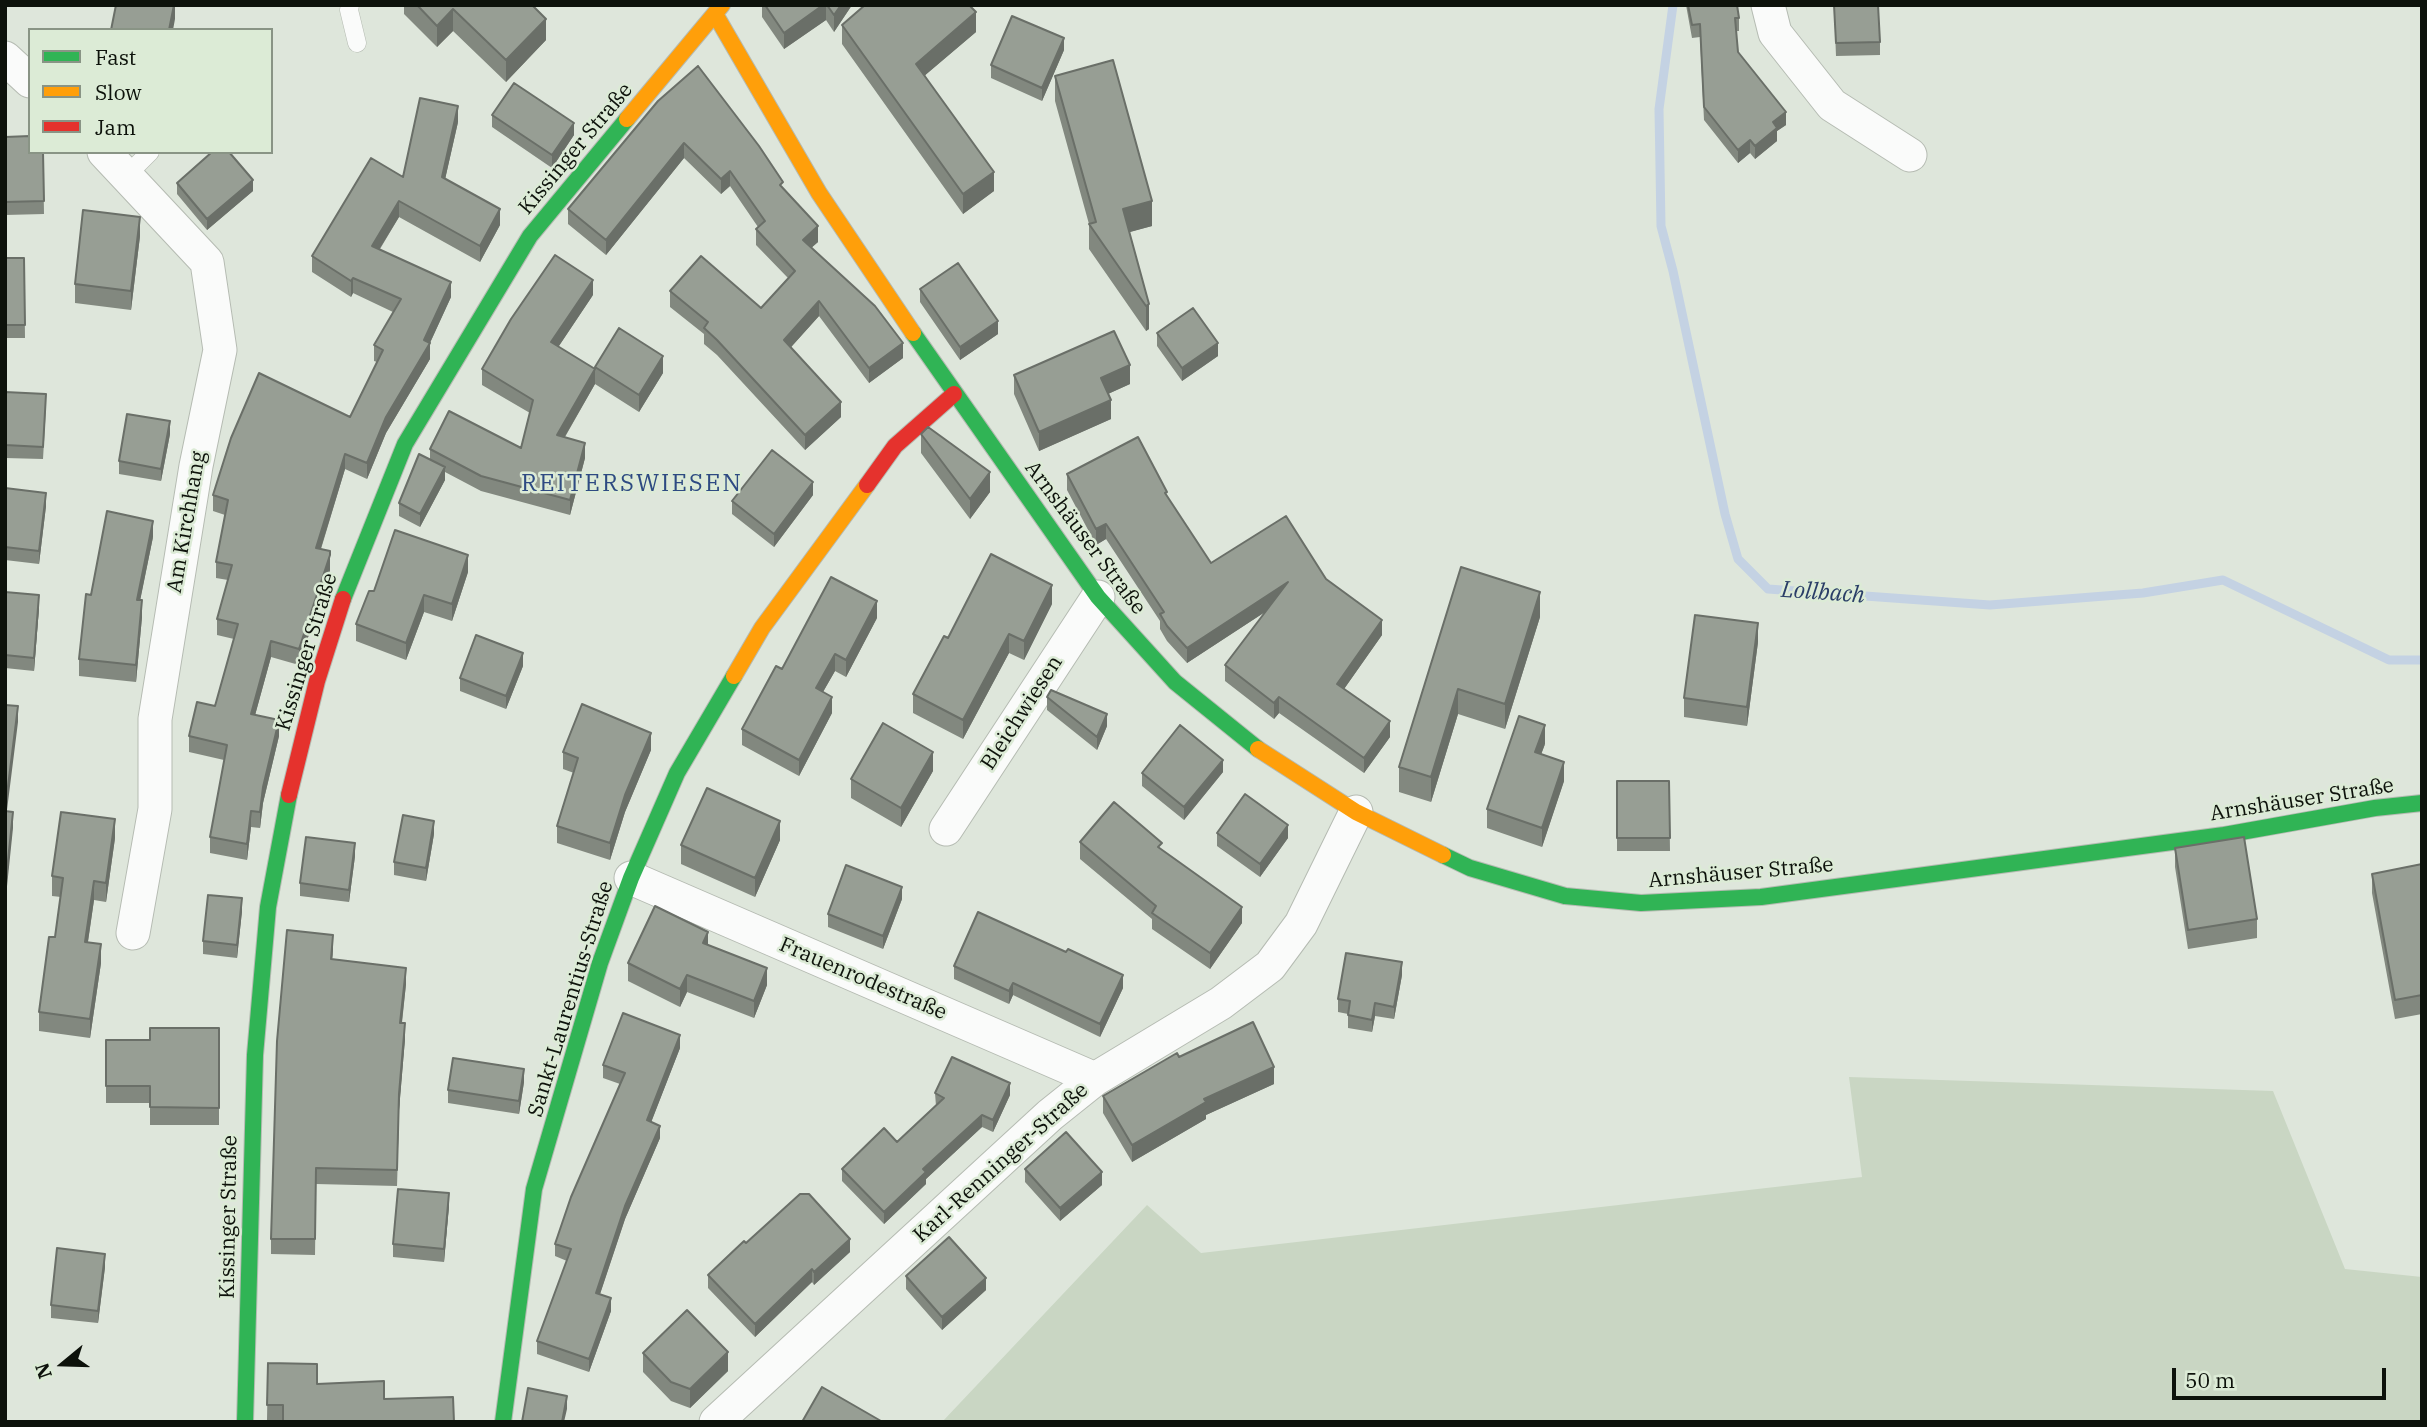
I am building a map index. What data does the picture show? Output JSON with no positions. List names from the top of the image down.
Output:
{
  "streets": {
    "street": [
      "Kissinger Straße",
      "Am Kirchhang",
      "Arnshäuser Straße",
      "Bleichwiesen",
      "Frauenrodestraße",
      "Sankt-Laurentius-Straße",
      "Karl-Renninger-Straße"
    ]
  },
  "crossings": [
    ["Kissinger Straße", "Arnshäuser Straße"],
    ["Arnshäuser Straße", "Bleichwiesen"],
    ["Arnshäuser Straße", "Sankt-Laurentius-Straße"],
    ["Arnshäuser Straße", "Karl-Renninger-Straße"],
    ["Frauenrodestraße", "Sankt-Laurentius-Straße"],
    ["Frauenrodestraße", "Karl-Renninger-Straße"]
  ],
  "districts": ["REITERSWIESEN"],
  "water": ["Lollbach"],
  "legend": ["Fast", "Slow", "Jam"],
  "scale_bar": "50 m",
  "north": "left"
}
